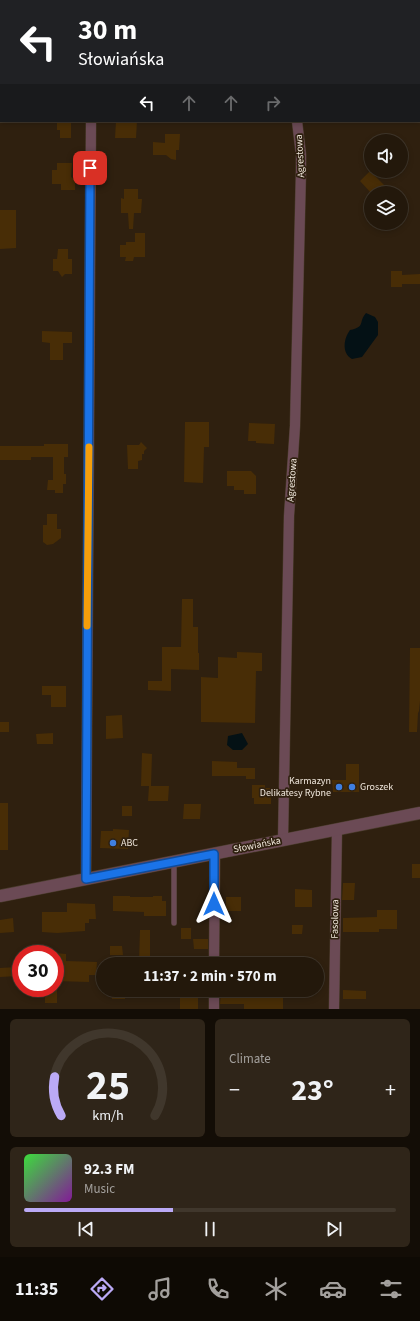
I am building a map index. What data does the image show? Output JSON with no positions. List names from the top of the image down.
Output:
{
  "streets": {
    "street": ["Agrestowa", "Słowiańska", "Fasolowa"]
  },
  "crossings": [
    ["Agrestowa", "Słowiańska"],
    ["Słowiańska", "Fasolowa"]
  ],
  "places": ["Karmazyn Delikatesy Rybne", "Groszek", "ABC"],
  "page": {
    "turn": ["30 m", "Słowiańska"],
    "limit": "30",
    "trip": "11:37 · 2 min · 570 m",
    "tile": "Climate",
    "heat": ["−", "23°", "+"],
    "song": ["92.3 FM", "Music"],
    "tabs": "11:35",
    "gauge": ["25", "km/h"]
  }
}
